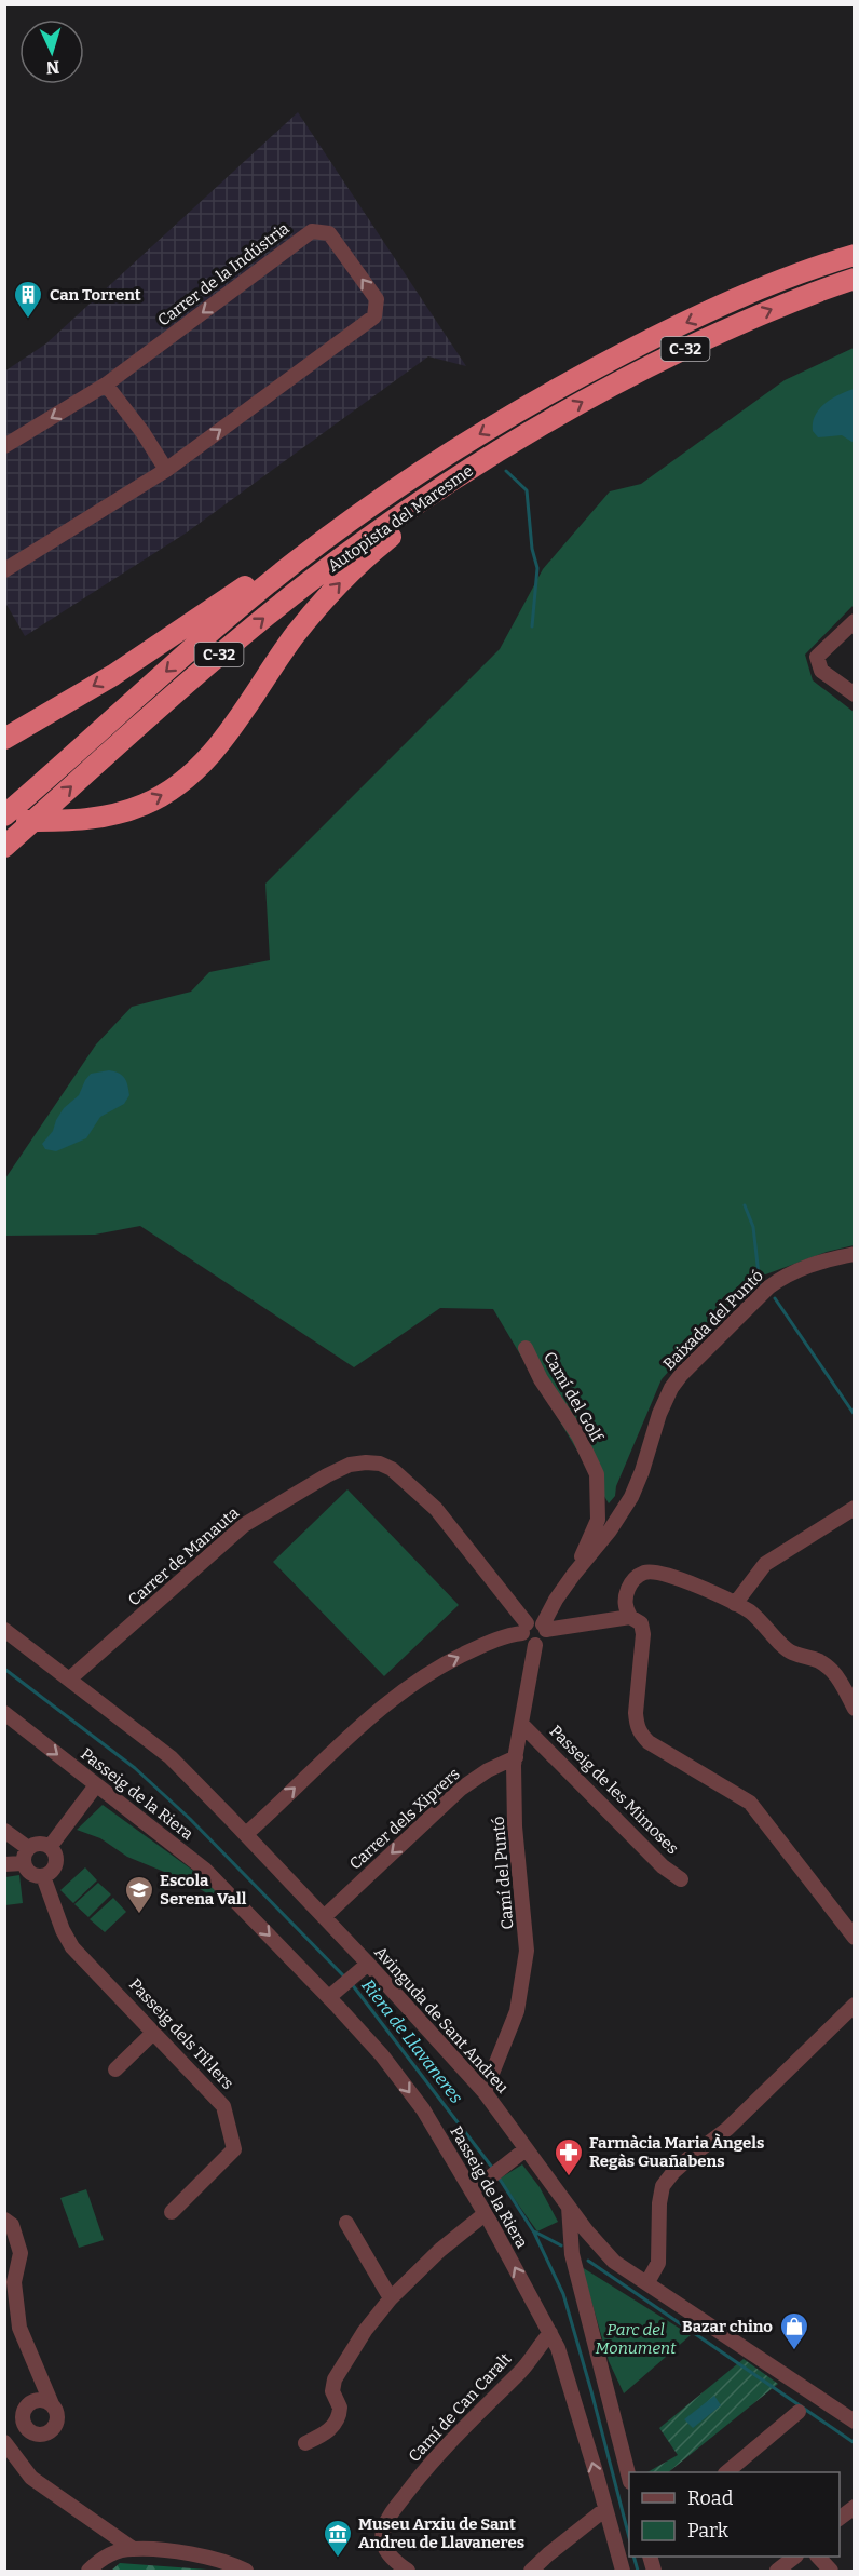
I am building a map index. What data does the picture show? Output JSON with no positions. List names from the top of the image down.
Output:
{
  "streets": {
    "highway": ["C-32", "Autopista del Maresme"],
    "street": [
      "Carrer de la Indústria",
      "Baixada del Puntó",
      "Camí del Golf",
      "Carrer de Manauta",
      "Passeig de les Mimoses",
      "Passeig de la Riera",
      "Carrer dels Xiprers",
      "Camí del Puntó",
      "Avinguda de Sant Andreu",
      "Passeig dels Til·lers",
      "Camí de Can Caralt"
    ]
  },
  "crossings": [
    ["C-32", "Autopista del Maresme"],
    ["Baixada del Puntó", "Camí del Golf"],
    ["Baixada del Puntó", "Carrer de Manauta"],
    ["Baixada del Puntó", "Camí del Puntó"],
    ["Carrer de Manauta", "Camí del Puntó"],
    ["Carrer de Manauta", "Avinguda de Sant Andreu"],
    ["Passeig de les Mimoses", "Camí del Puntó"],
    ["Passeig de la Riera", "Camí de Can Caralt"],
    ["Carrer dels Xiprers", "Camí del Puntó"],
    ["Carrer dels Xiprers", "Avinguda de Sant Andreu"],
    ["Camí del Puntó", "Avinguda de Sant Andreu"]
  ],
  "water": ["Riera de Llavaneres"],
  "parks": ["Parc del Monument"],
  "places": {
    "building": ["Can Torrent"],
    "school or university": ["Escola Serena Vall"],
    "pharmacy": ["Farmàcia Maria Àngels Regàs Guañabens"],
    "shop": ["Bazar chino"],
    "museum": ["Museu Arxiu de Sant Andreu de Llavaneres"]
  },
  "legend": ["Road", "Park"],
  "north": "bottom"
}
